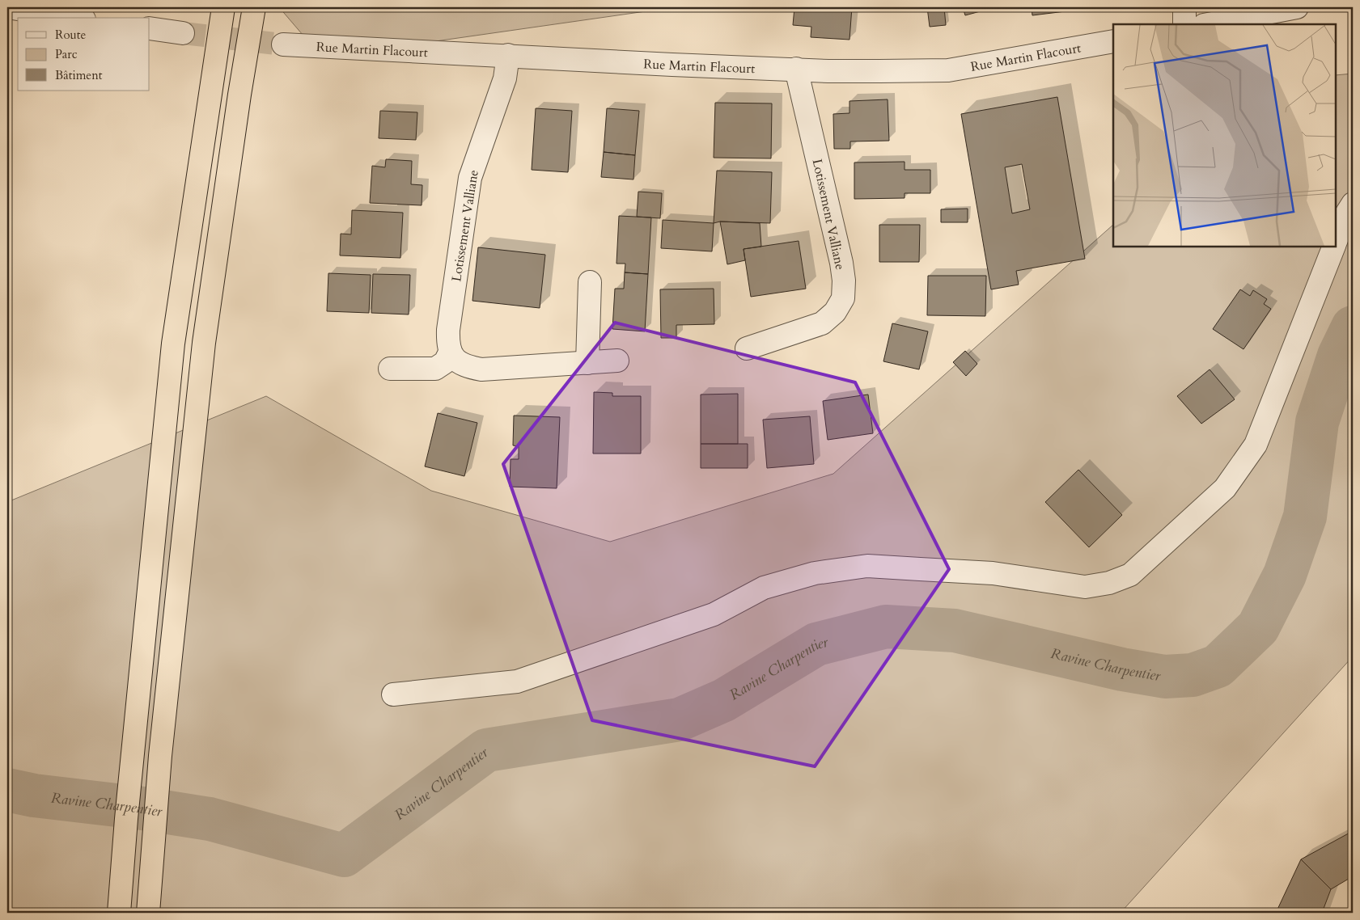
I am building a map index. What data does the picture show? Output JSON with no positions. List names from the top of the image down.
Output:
{
  "streets": {
    "street": ["Rue Martin Flacourt", "Lotissement Valliane"]
  },
  "crossings": [
    ["Rue Martin Flacourt", "Lotissement Valliane"]
  ],
  "water": ["Ravine Charpentier"],
  "legend": ["Route", "Parc", "Bâtiment"]
}
